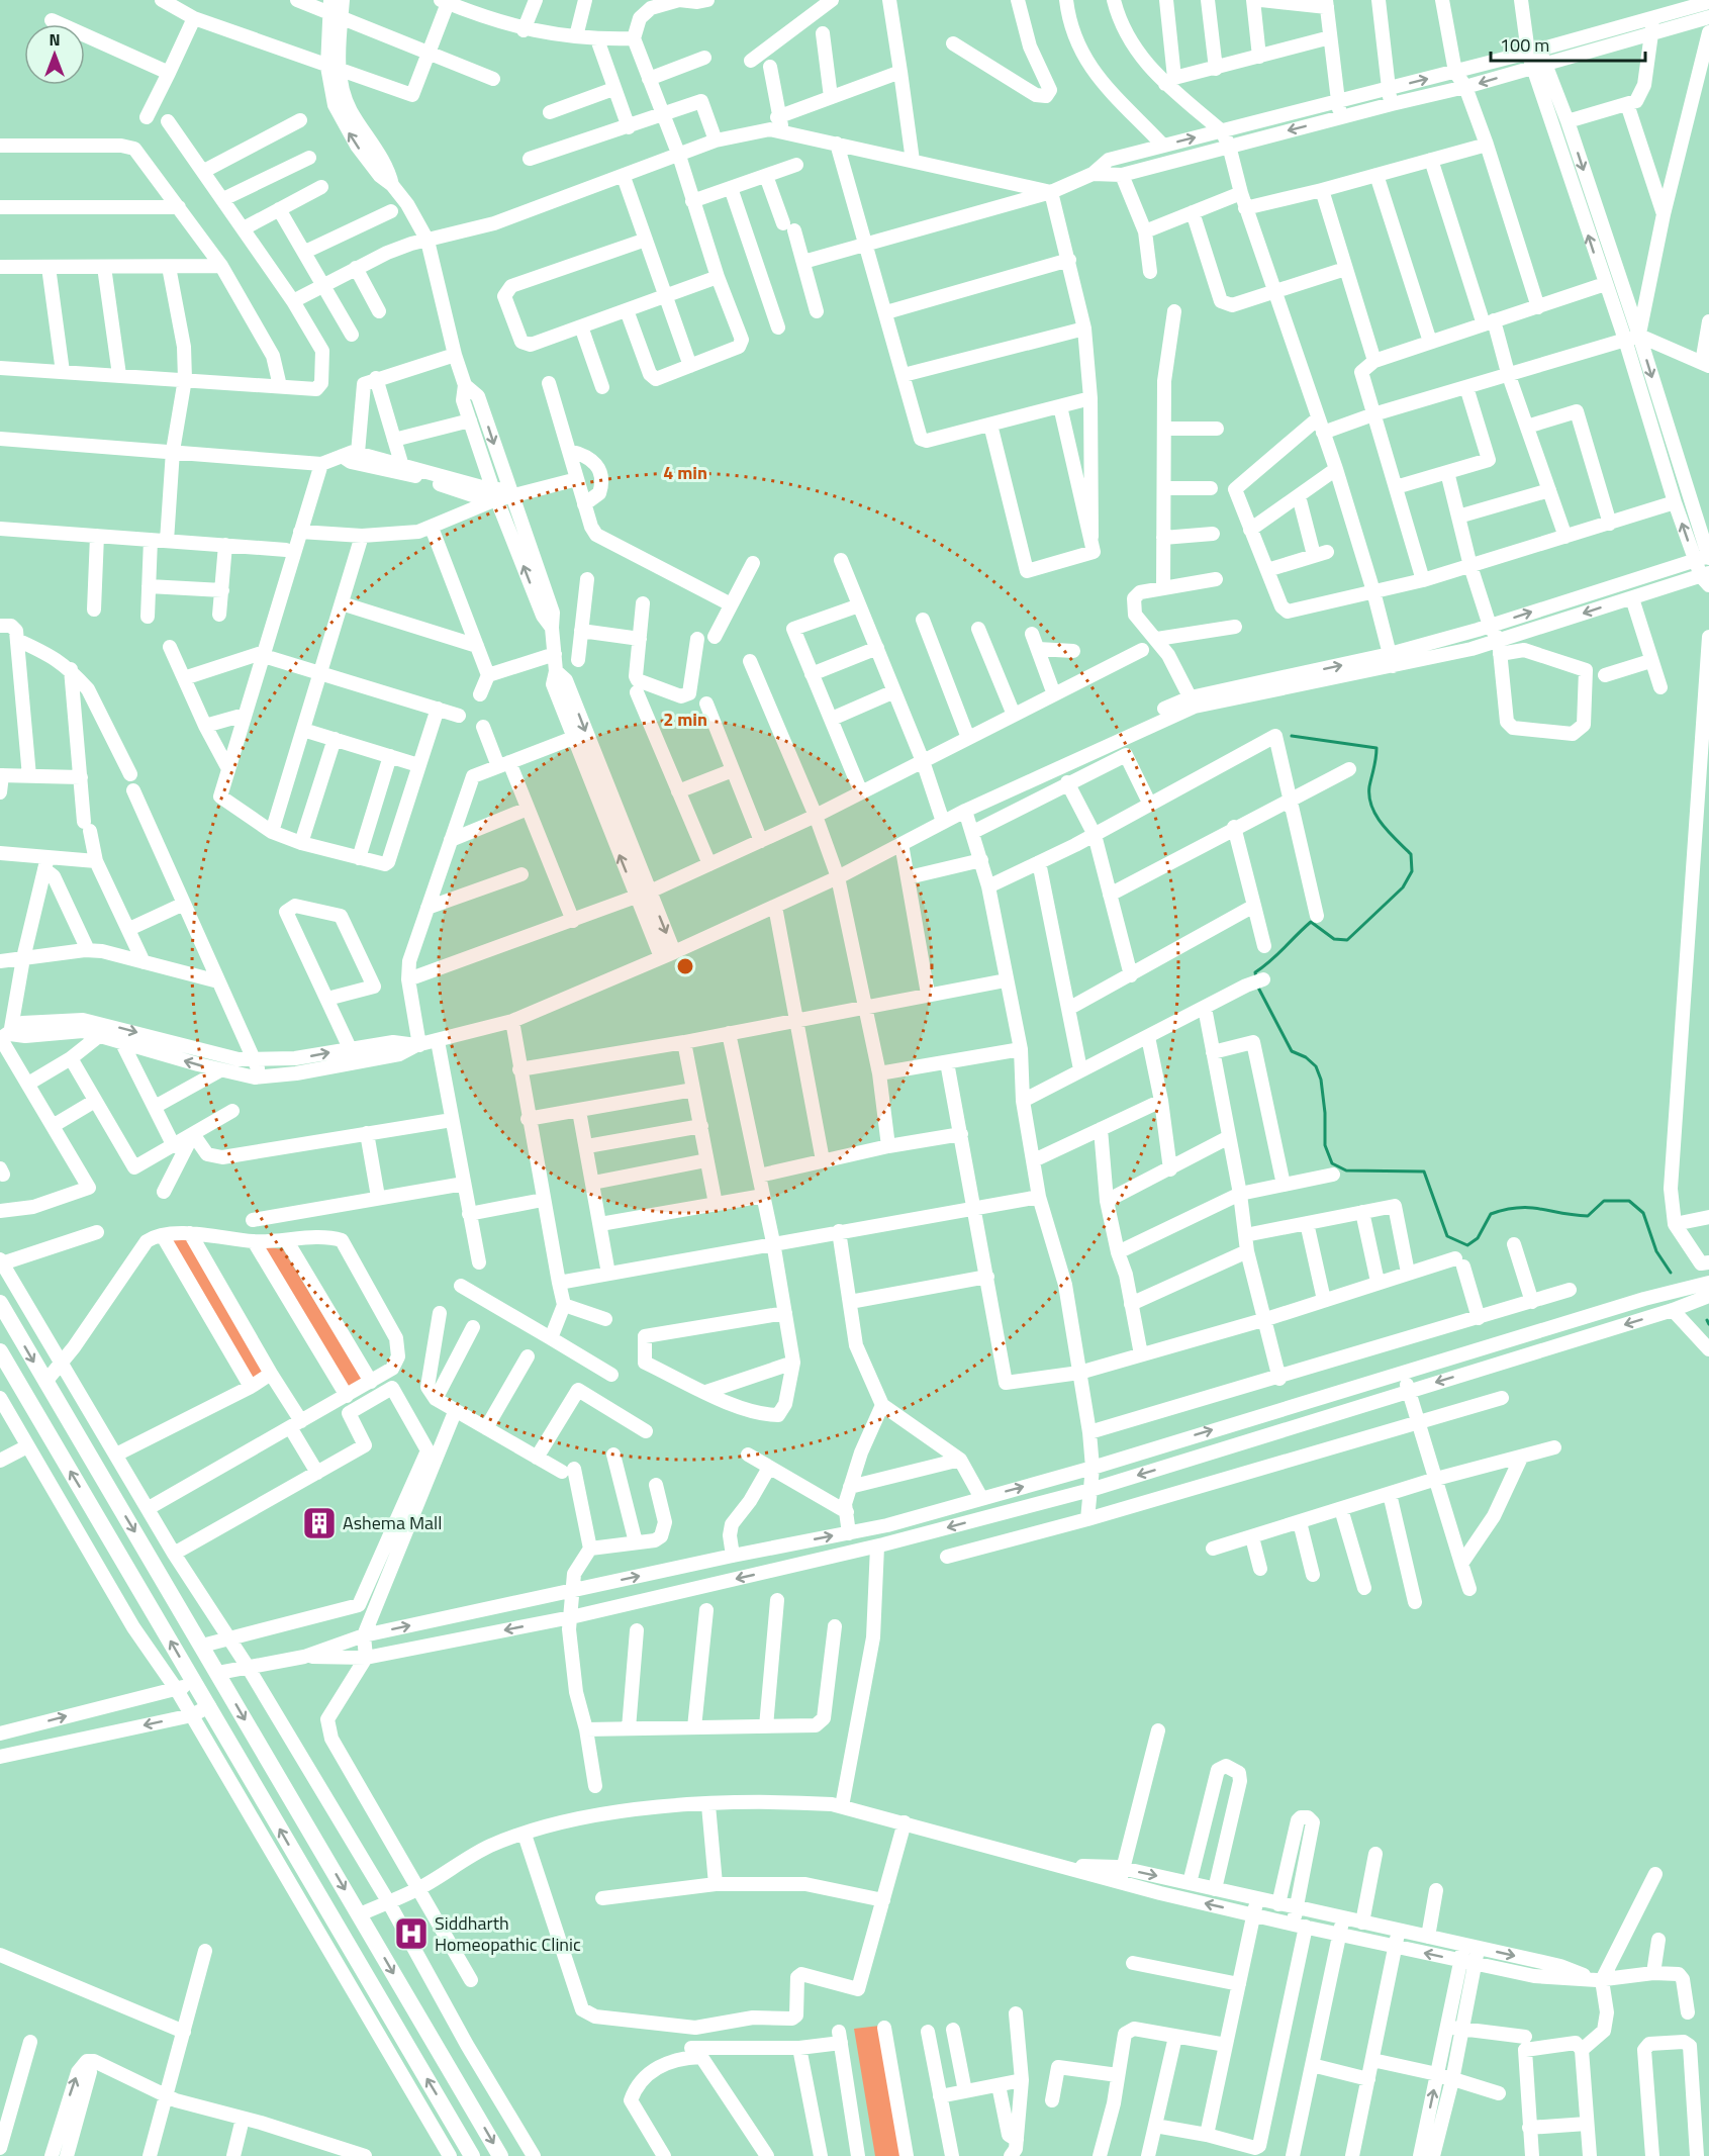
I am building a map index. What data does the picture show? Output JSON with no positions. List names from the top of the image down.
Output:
{
  "places": {
    "building": ["Ashema Mall"],
    "hospital": ["Siddharth Homeopathic Clinic"]
  },
  "scale_bar": "100 m",
  "north": "top",
  "rings": ["4 min", "2 min"]
}
